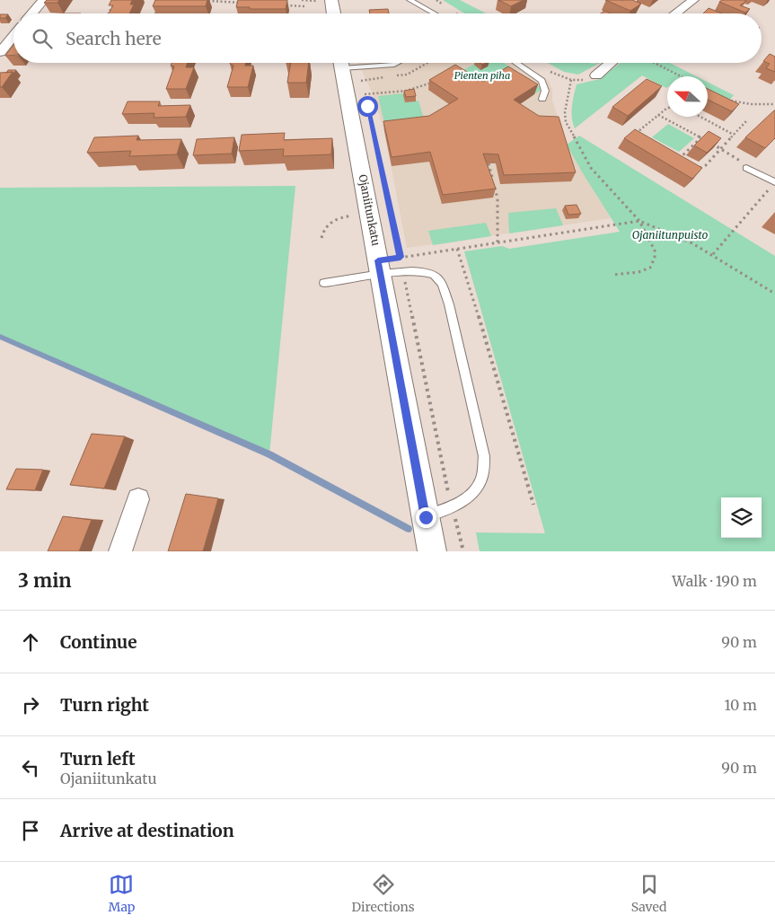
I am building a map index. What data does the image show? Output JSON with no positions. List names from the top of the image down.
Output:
{
  "streets": {
    "street": ["Ojaniitunkatu"]
  },
  "parks": ["Pienten piha", "Ojaniitunpuisto"],
  "north": "left",
  "page": {
    "search": "Search here",
    "heading": ["3 min", "Walk · 190 m"],
    "list": [
      ["Continue", "90 m"],
      ["Turn right", "10 m"],
      ["Turn left", "Ojaniitunkatu", "90 m"],
      "Arrive at destination"
    ],
    "nav": ["Map", "Directions", "Saved"]
  }
}
